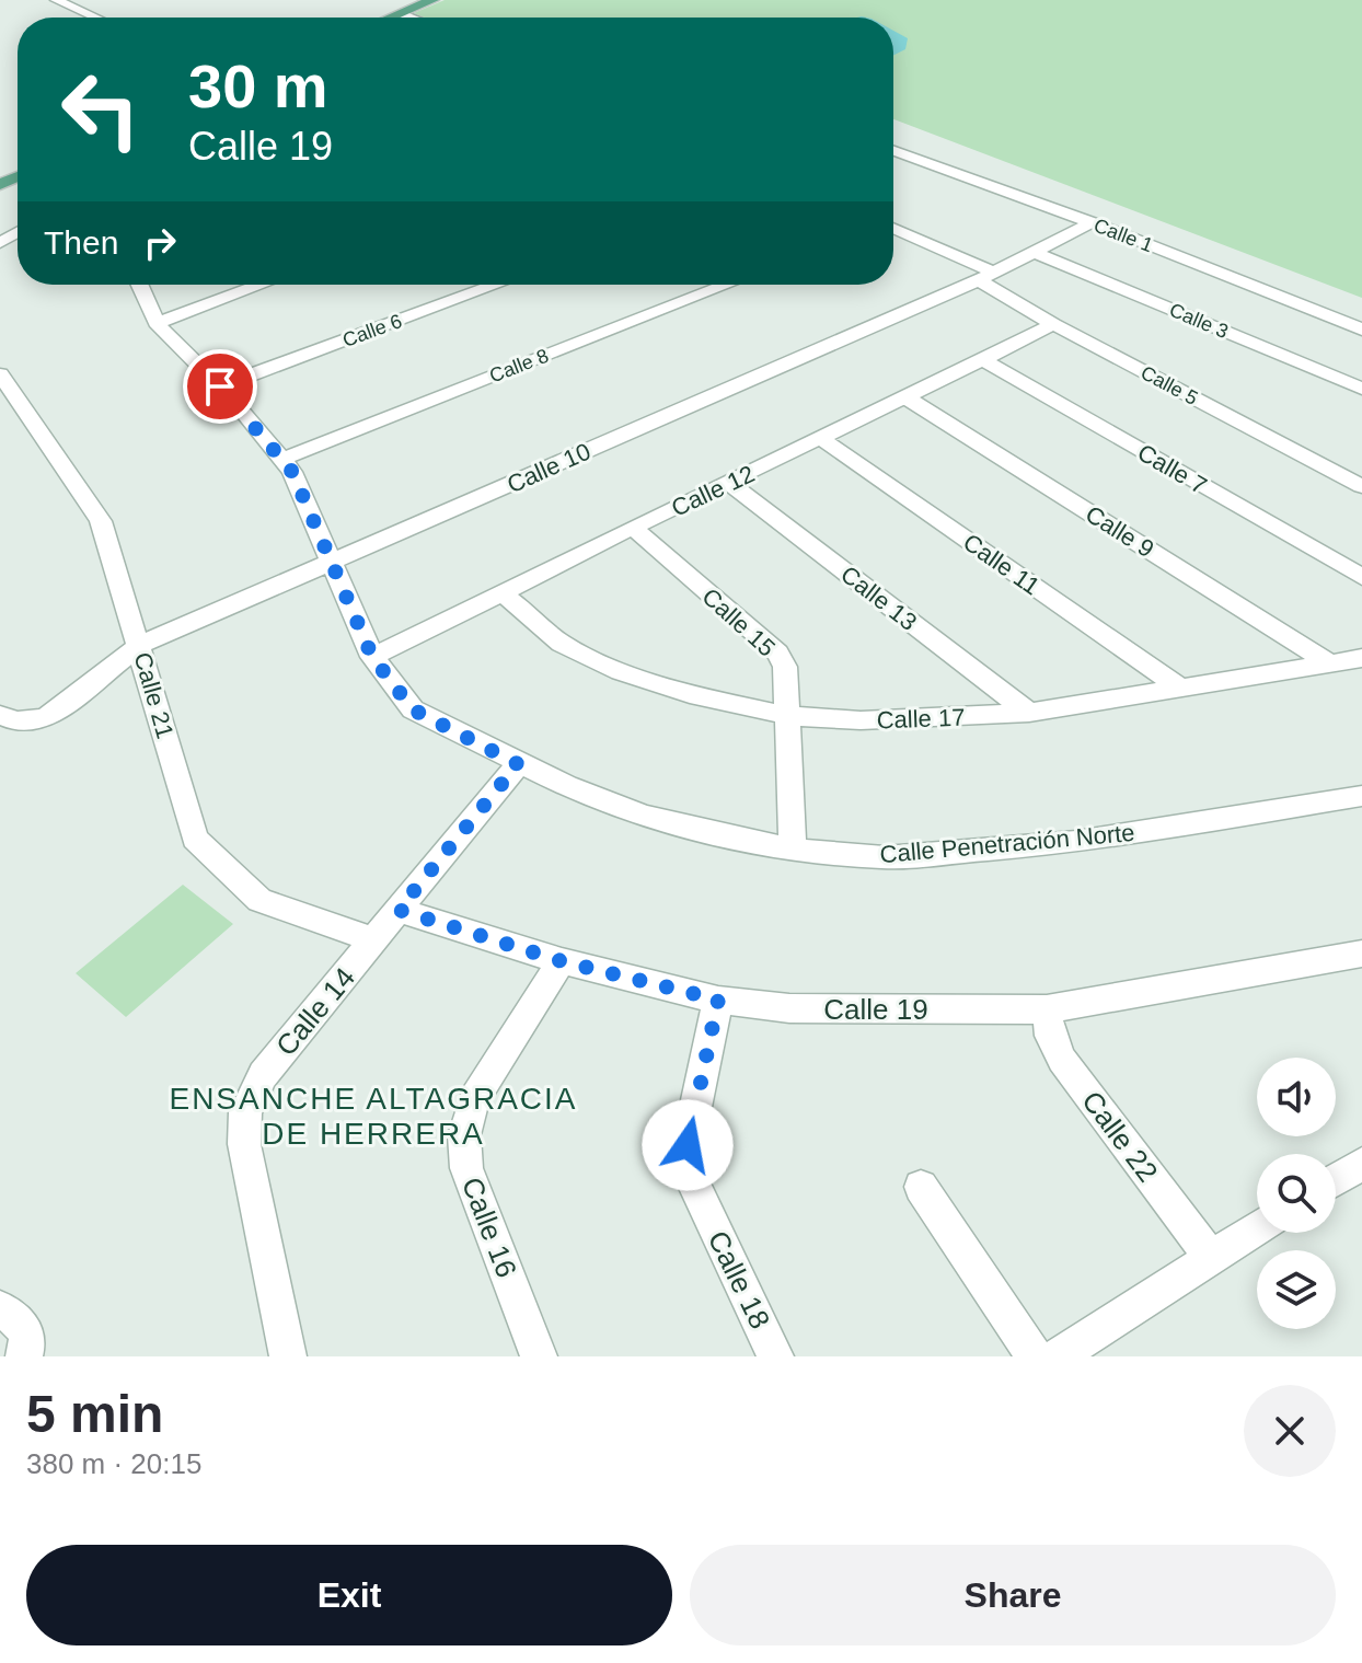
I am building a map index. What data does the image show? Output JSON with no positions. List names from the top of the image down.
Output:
{
  "streets": {
    "street": [
      "Calle 1",
      "Calle 3",
      "Calle 6",
      "Calle 8",
      "Calle 5",
      "Calle 10",
      "Calle 7",
      "Calle 12",
      "Calle 9",
      "Calle 11",
      "Calle 13",
      "Calle 15",
      "Calle 21",
      "Calle 17",
      "Calle Penetración Norte",
      "Calle 19",
      "Calle 14",
      "Calle 22",
      "Calle 16",
      "Calle 18"
    ]
  },
  "crossings": [
    ["Calle 1", "Calle 10"],
    ["Calle 3", "Calle 10"],
    ["Calle 6", "Calle Penetración Norte"],
    ["Calle 8", "Calle Penetración Norte"],
    ["Calle 5", "Calle 10"],
    ["Calle 5", "Calle 12"],
    ["Calle 10", "Calle 21"],
    ["Calle 10", "Calle Penetración Norte"],
    ["Calle 7", "Calle 12"],
    ["Calle 12", "Calle 9"],
    ["Calle 12", "Calle 11"],
    ["Calle 12", "Calle 13"],
    ["Calle 12", "Calle 15"],
    ["Calle 12", "Calle 17"],
    ["Calle 12", "Calle Penetración Norte"],
    ["Calle 9", "Calle 17"],
    ["Calle 11", "Calle 17"],
    ["Calle 13", "Calle 17"],
    ["Calle 15", "Calle 17"],
    ["Calle 15", "Calle Penetración Norte"],
    ["Calle 21", "Calle 14"],
    ["Calle Penetración Norte", "Calle 14"],
    ["Calle 19", "Calle 14"],
    ["Calle 19", "Calle 22"],
    ["Calle 19", "Calle 16"],
    ["Calle 19", "Calle 18"]
  ],
  "districts": ["ENSANCHE ALTAGRACIA DE HERRERA"],
  "page": {
    "turn": ["30 m", "Calle 19"],
    "then": "Then",
    "heading": ["5 min", "380 m · 20:15"],
    "buttons": ["Exit", "Share"]
  }
}
